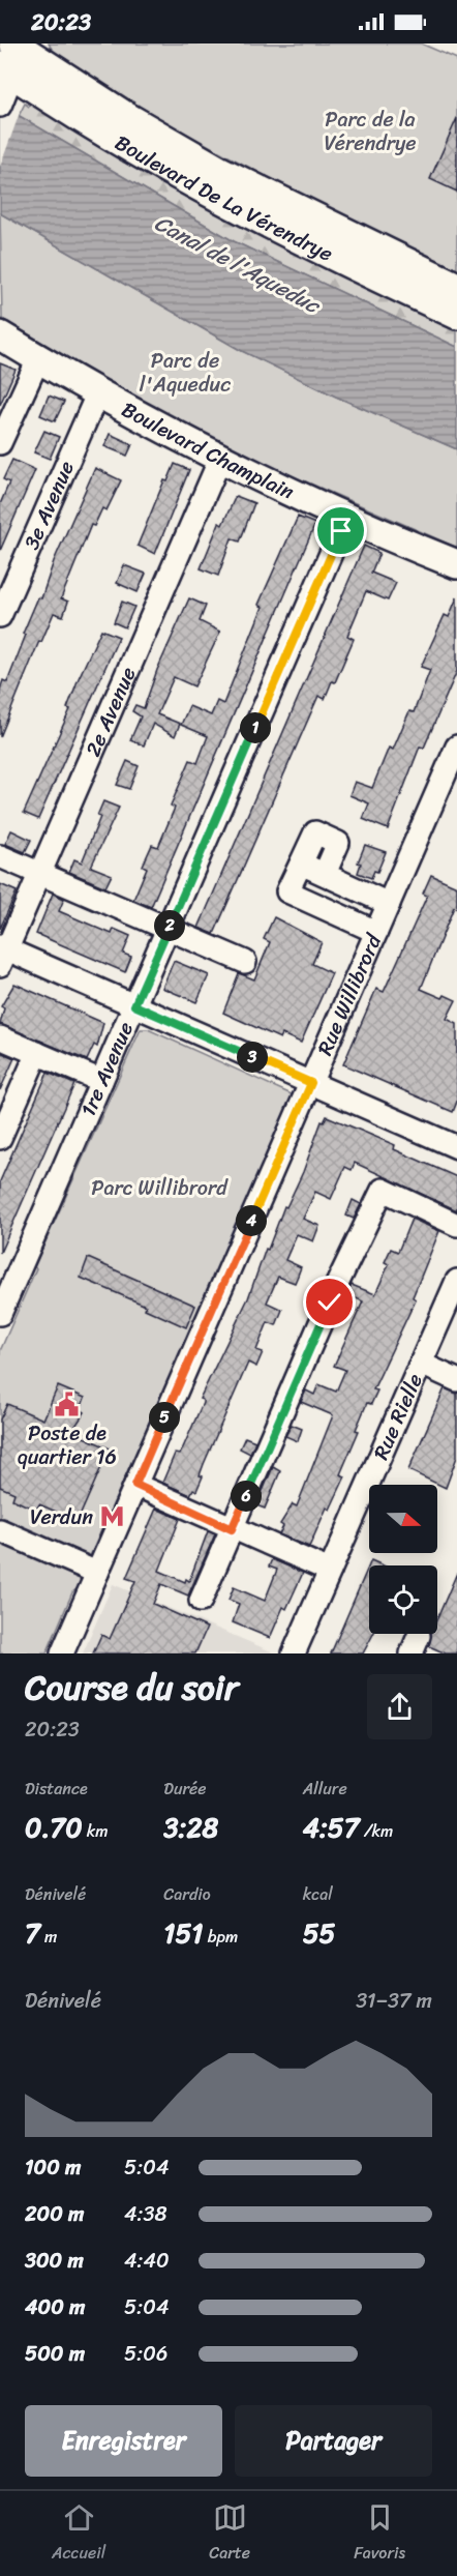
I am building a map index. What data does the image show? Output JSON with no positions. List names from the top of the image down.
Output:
{
  "streets": {
    "main road": ["Boulevard De La Vérendrye", "Boulevard Champlain"],
    "street": [
      "3e Avenue",
      "2e Avenue",
      "Rue Willibrord",
      "1re Avenue",
      "Rue Rielle"
    ]
  },
  "crossings": [
    ["Boulevard Champlain", "3e Avenue"],
    ["Boulevard Champlain", "2e Avenue"],
    ["Boulevard Champlain", "1re Avenue"]
  ],
  "water": ["Canal de l'Aqueduc"],
  "parks": ["Parc de la Vérendrye", "Parc de l'Aqueduc", "Parc Willibrord"],
  "places": {
    "public building": ["Poste de quartier 16"],
    "metro station": ["Verdun"]
  },
  "north": "right",
  "page": {
    "status": "20:23",
    "pins": [
      "1",
      "2",
      "3",
      "4",
      "5",
      "6"
    ],
    "heading": ["Course du soir", "20:23"],
    "stats": [
      ["Distance", "0.70 km"],
      ["Durée", "3:28"],
      ["Allure", "4:57 /km"],
      ["Dénivelé", "7 m"],
      ["Cardio", "151 bpm"],
      ["kcal", "55"]
    ],
    "chart": ["Dénivelé", "31–37 m"],
    "list": [
      {
        "name": "100 m",
        "note": "5:04"
      },
      {
        "name": "200 m",
        "note": "4:38"
      },
      {
        "name": "300 m",
        "note": "4:40"
      },
      {
        "name": "400 m",
        "note": "5:04"
      },
      {
        "name": "500 m",
        "note": "5:06"
      }
    ],
    "buttons": ["Enregistrer", "Partager"],
    "tabs": ["Accueil", "Carte", "Favoris"]
  }
}
